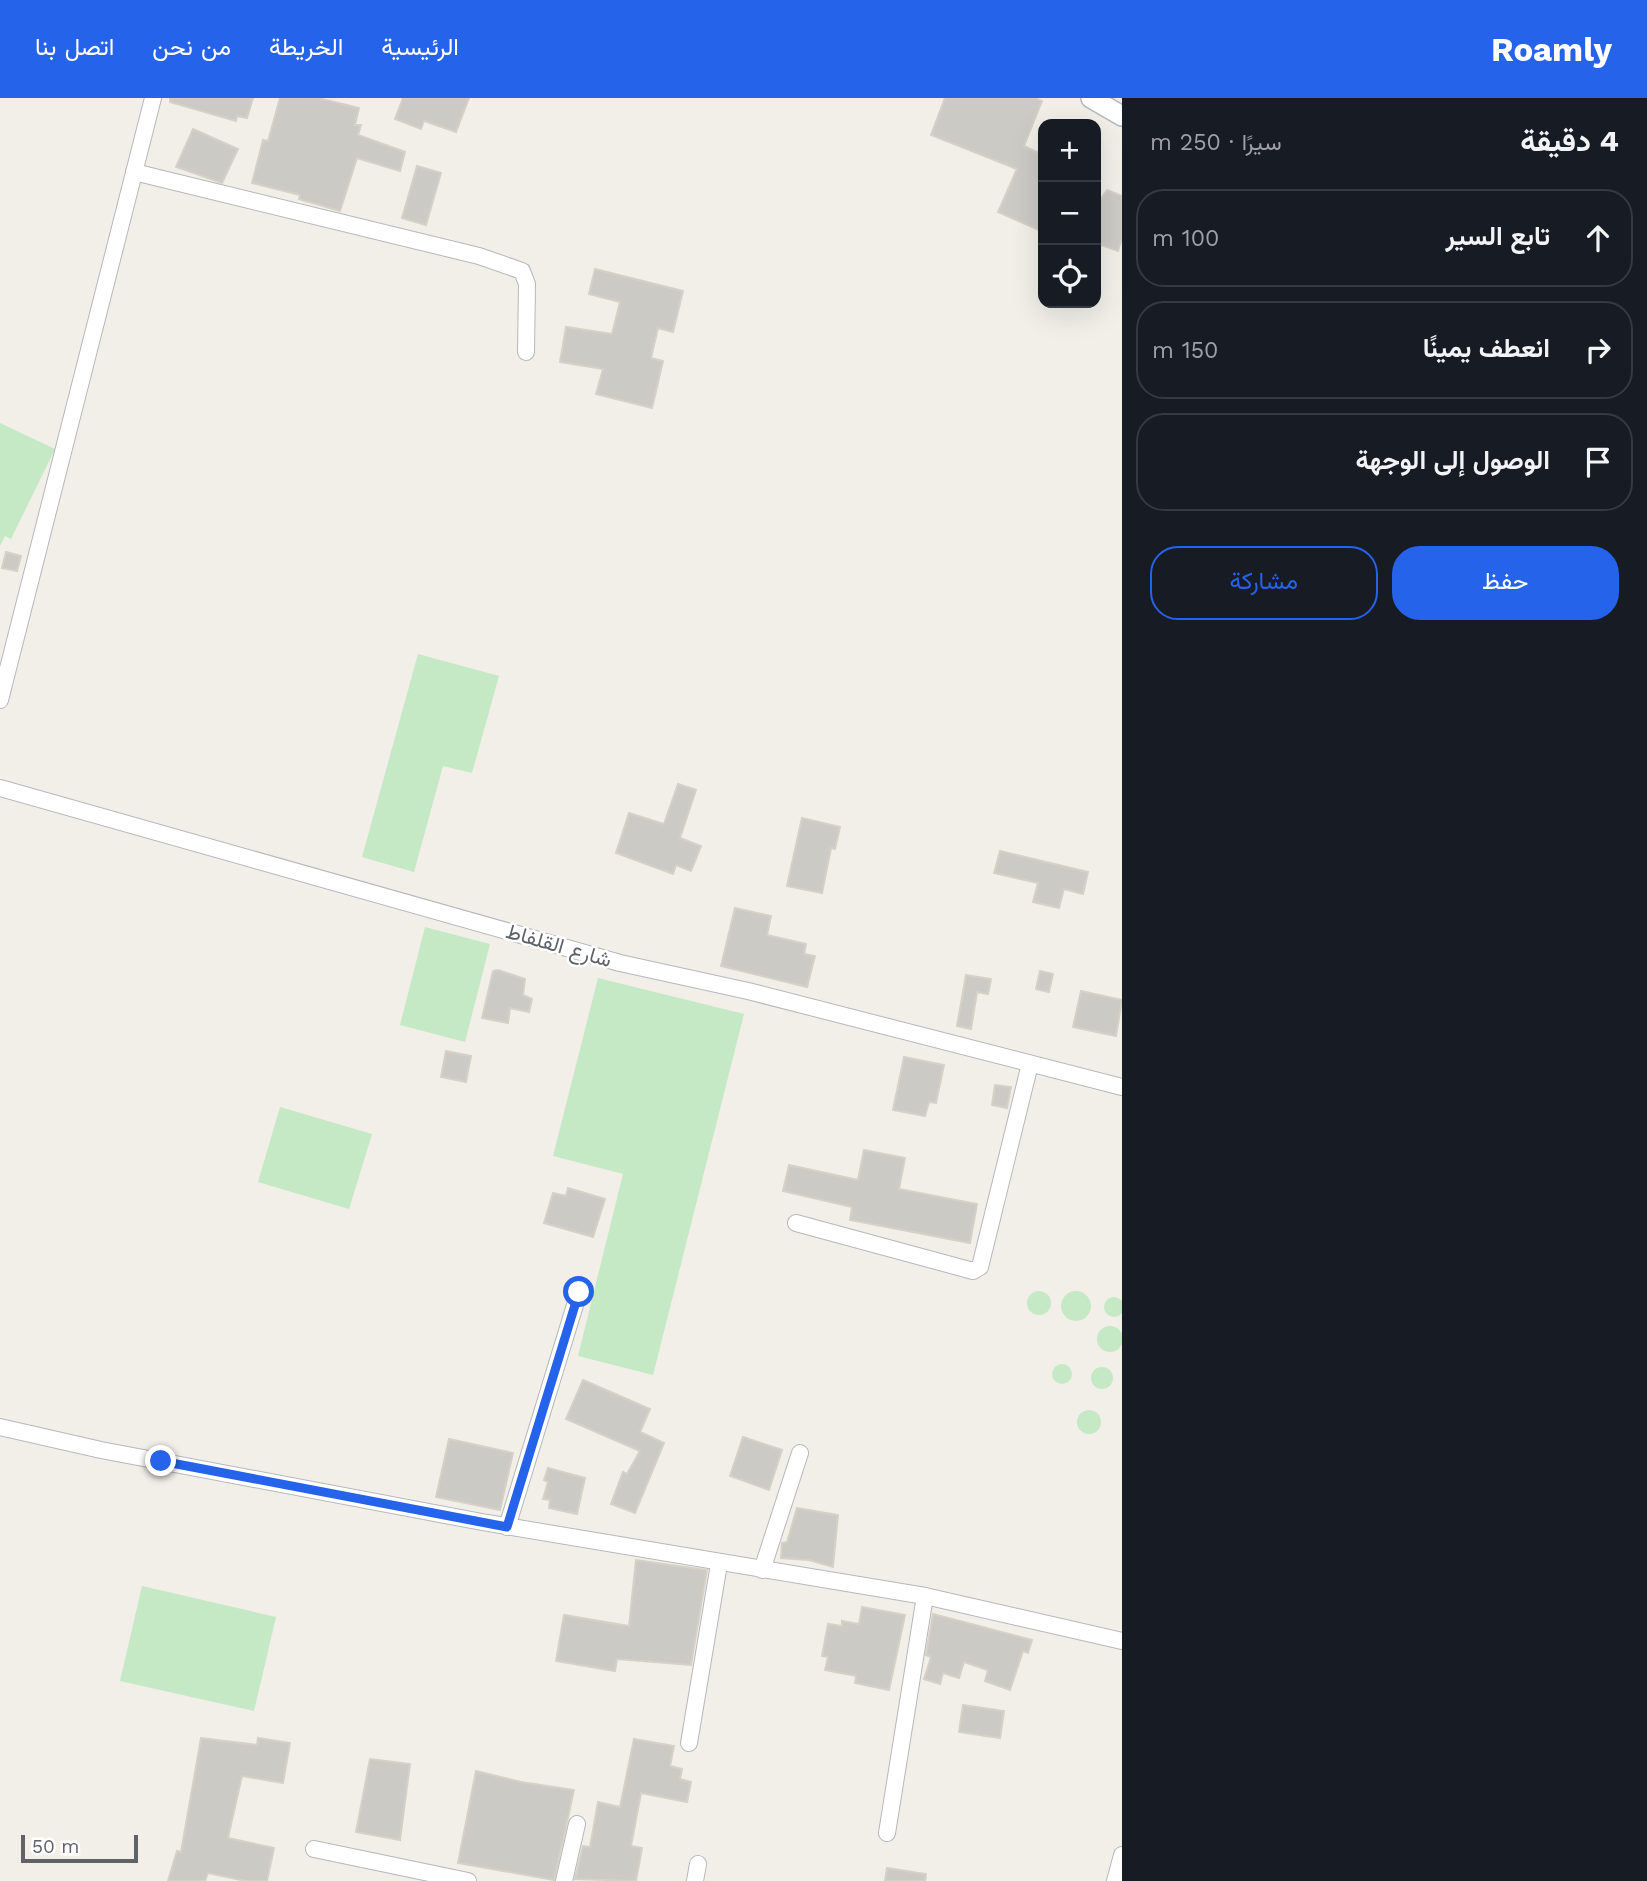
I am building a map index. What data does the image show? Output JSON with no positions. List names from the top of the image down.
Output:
{
  "streets": {
    "street": ["شارع القلفاط"]
  },
  "scale_bar": "50 m",
  "page": {
    "header": "Roamly",
    "nav": [
      "الرئيسية",
      "الخريطة",
      "من نحن",
      "اتصل بنا"
    ],
    "heading": ["4 دقيقة", "سيرًا · 250 m"],
    "map_buttons": ["+", "−"],
    "list": [
      ["تابع السير", "100 m"],
      ["انعطف يمينًا", "150 m"],
      "الوصول إلى الوجهة"
    ],
    "buttons": ["حفظ", "مشاركة"],
    "scale": "50 m"
  }
}
